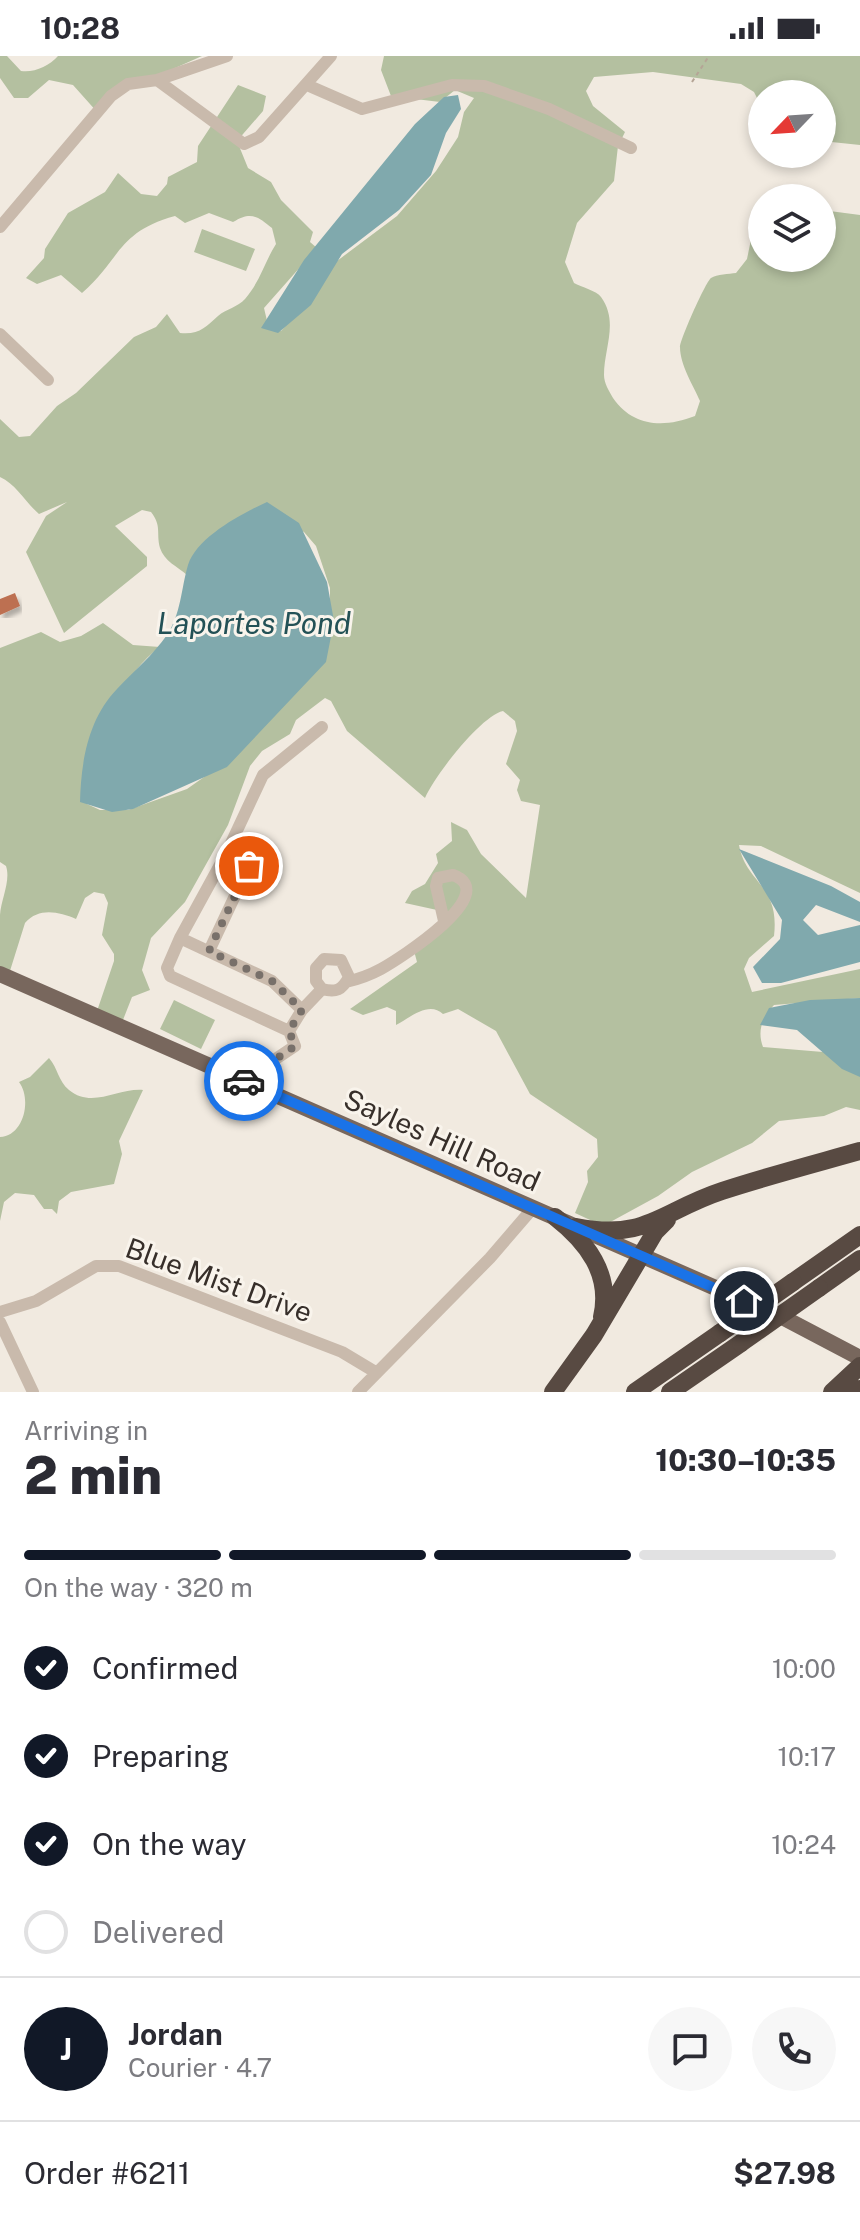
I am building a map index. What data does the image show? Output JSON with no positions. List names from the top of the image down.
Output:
{
  "streets": {
    "main road": ["Sayles Hill Road"],
    "street": ["Blue Mist Drive"]
  },
  "water": ["Laportes Pond"],
  "north": "bottom left",
  "page": {
    "status": "10:28",
    "heading": ["2 min", "Arriving in", "10:30–10:35"],
    "panel": [
      "Jordan",
      "Courier · 4.7",
      "Order #6211",
      "$27.98"
    ],
    "bar": "On the way · 320 m",
    "list": [
      ["Confirmed", "10:00"],
      ["Preparing", "10:17"],
      ["On the way", "10:24"],
      "Delivered"
    ],
    "round": "J"
  }
}
